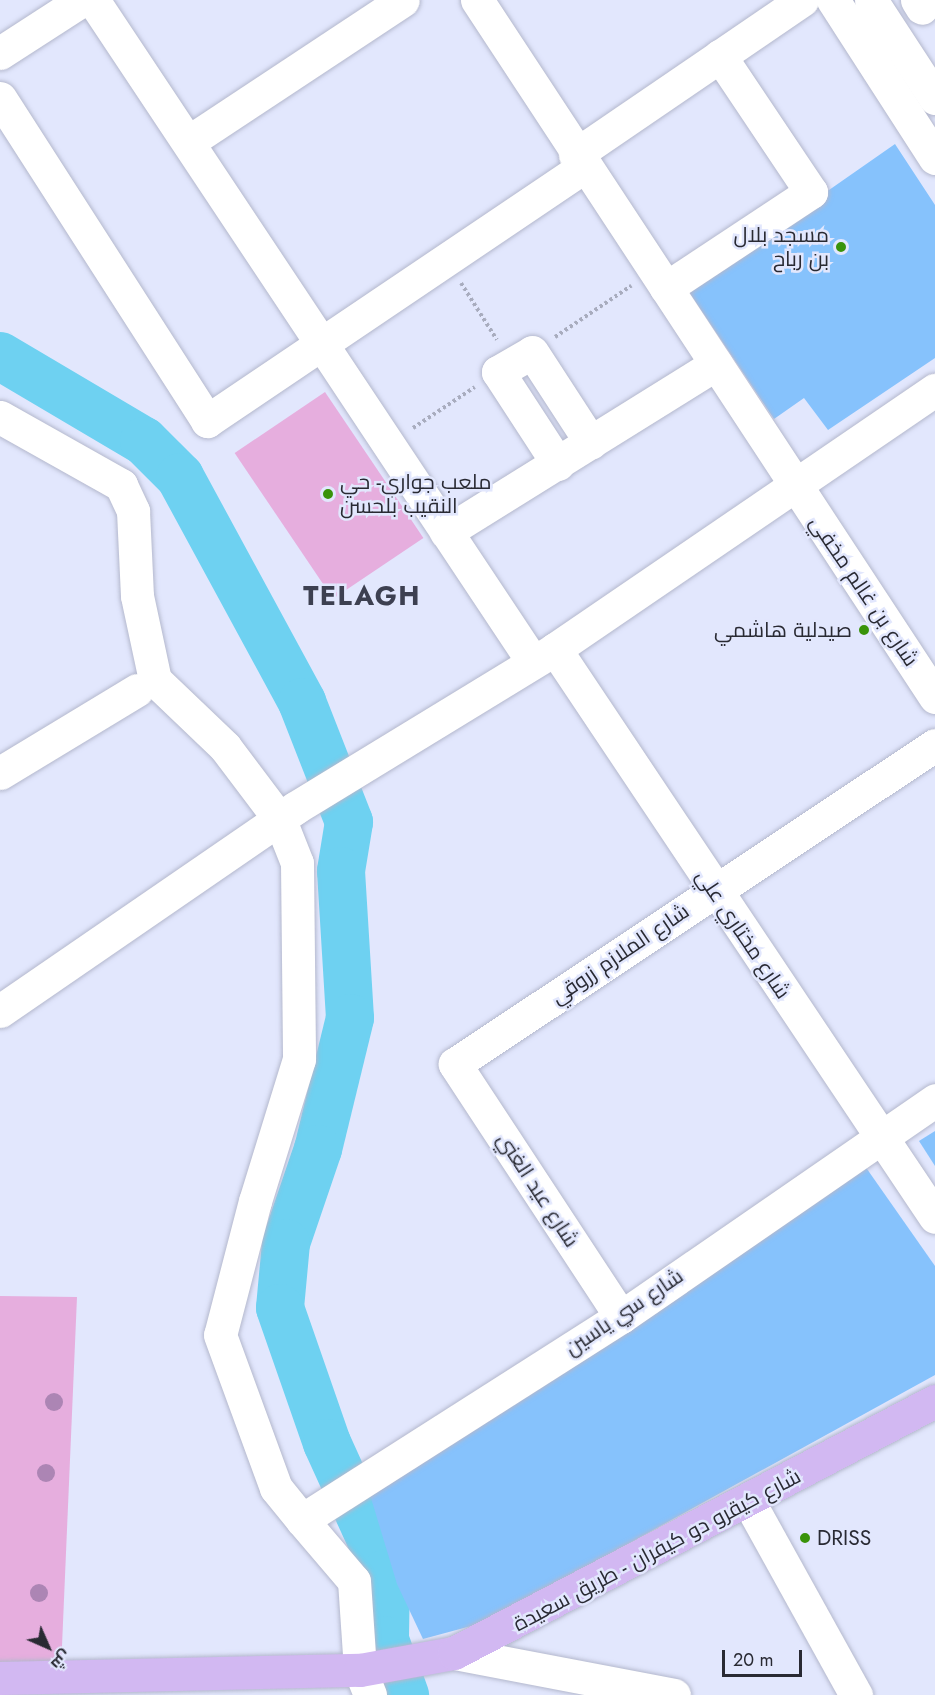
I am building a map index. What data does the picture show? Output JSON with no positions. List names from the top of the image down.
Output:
{
  "streets": {
    "main road": ["شارع كيقرو دو كيفران - طريق سعيدة"],
    "street": [
      "شارع بن غالم مخفي",
      "شارع مختاري علي",
      "شارع الملازم زروقي",
      "شارع عيد الغني",
      "شارع سي ياسين"
    ]
  },
  "crossings": [
    ["شارع مختاري علي", "شارع الملازم زروقي"],
    ["شارع مختاري علي", "شارع سي ياسين"],
    ["شارع الملازم زروقي", "شارع عيد الغني"],
    ["شارع عيد الغني", "شارع سي ياسين"]
  ],
  "districts": ["TELAGH"],
  "places": [
    "مسجد بلال بن رباح",
    "ملعب جواري- حي النقيب بلحسن",
    "صيدلية هاشمي",
    "DRISS"
  ],
  "scale_bar": "20 m",
  "north": "bottom right"
}
